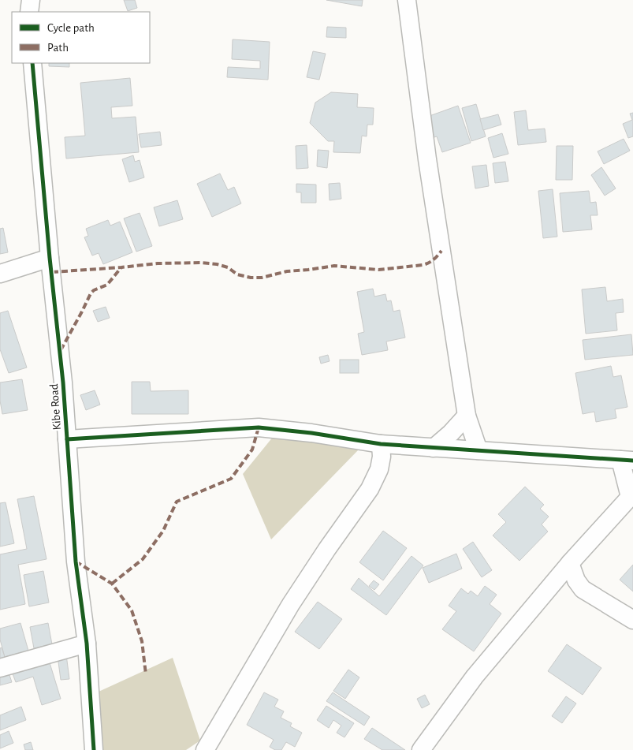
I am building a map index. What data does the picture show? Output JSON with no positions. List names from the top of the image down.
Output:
{
  "streets": {
    "street": ["Kibe Road"]
  },
  "legend": ["Cycle path", "Path"]
}
